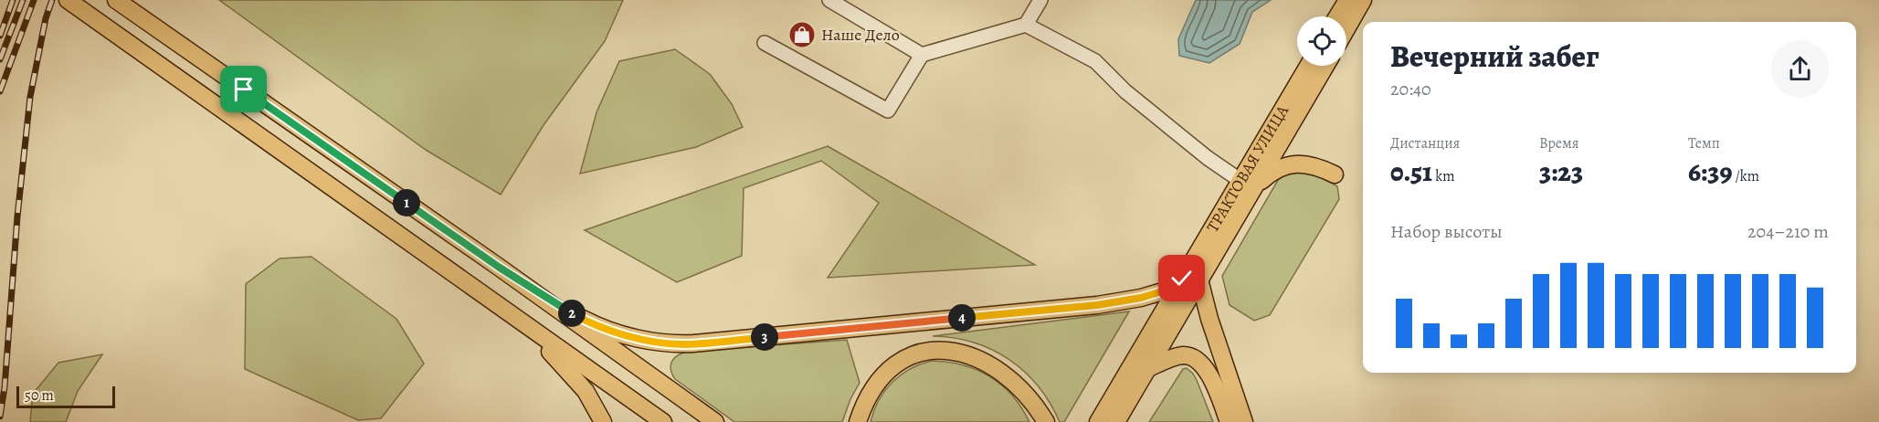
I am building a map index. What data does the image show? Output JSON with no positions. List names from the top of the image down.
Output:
{
  "streets": {
    "main road": ["ТРАКТОВАЯ УЛИЦА"]
  },
  "places": {
    "shop": ["Наше Дело"]
  },
  "scale_bar": "50 m",
  "page": {
    "heading": ["Вечерний забег", "20:40"],
    "stats": [
      ["Дистанция", "0.51 km"],
      ["Время", "3:23"],
      ["Темп", "6:39 /km"]
    ],
    "pins": [
      "1",
      "2",
      "4",
      "3"
    ],
    "chart": ["Набор высоты", "204–210 m"],
    "scale": "50 m"
  }
}
